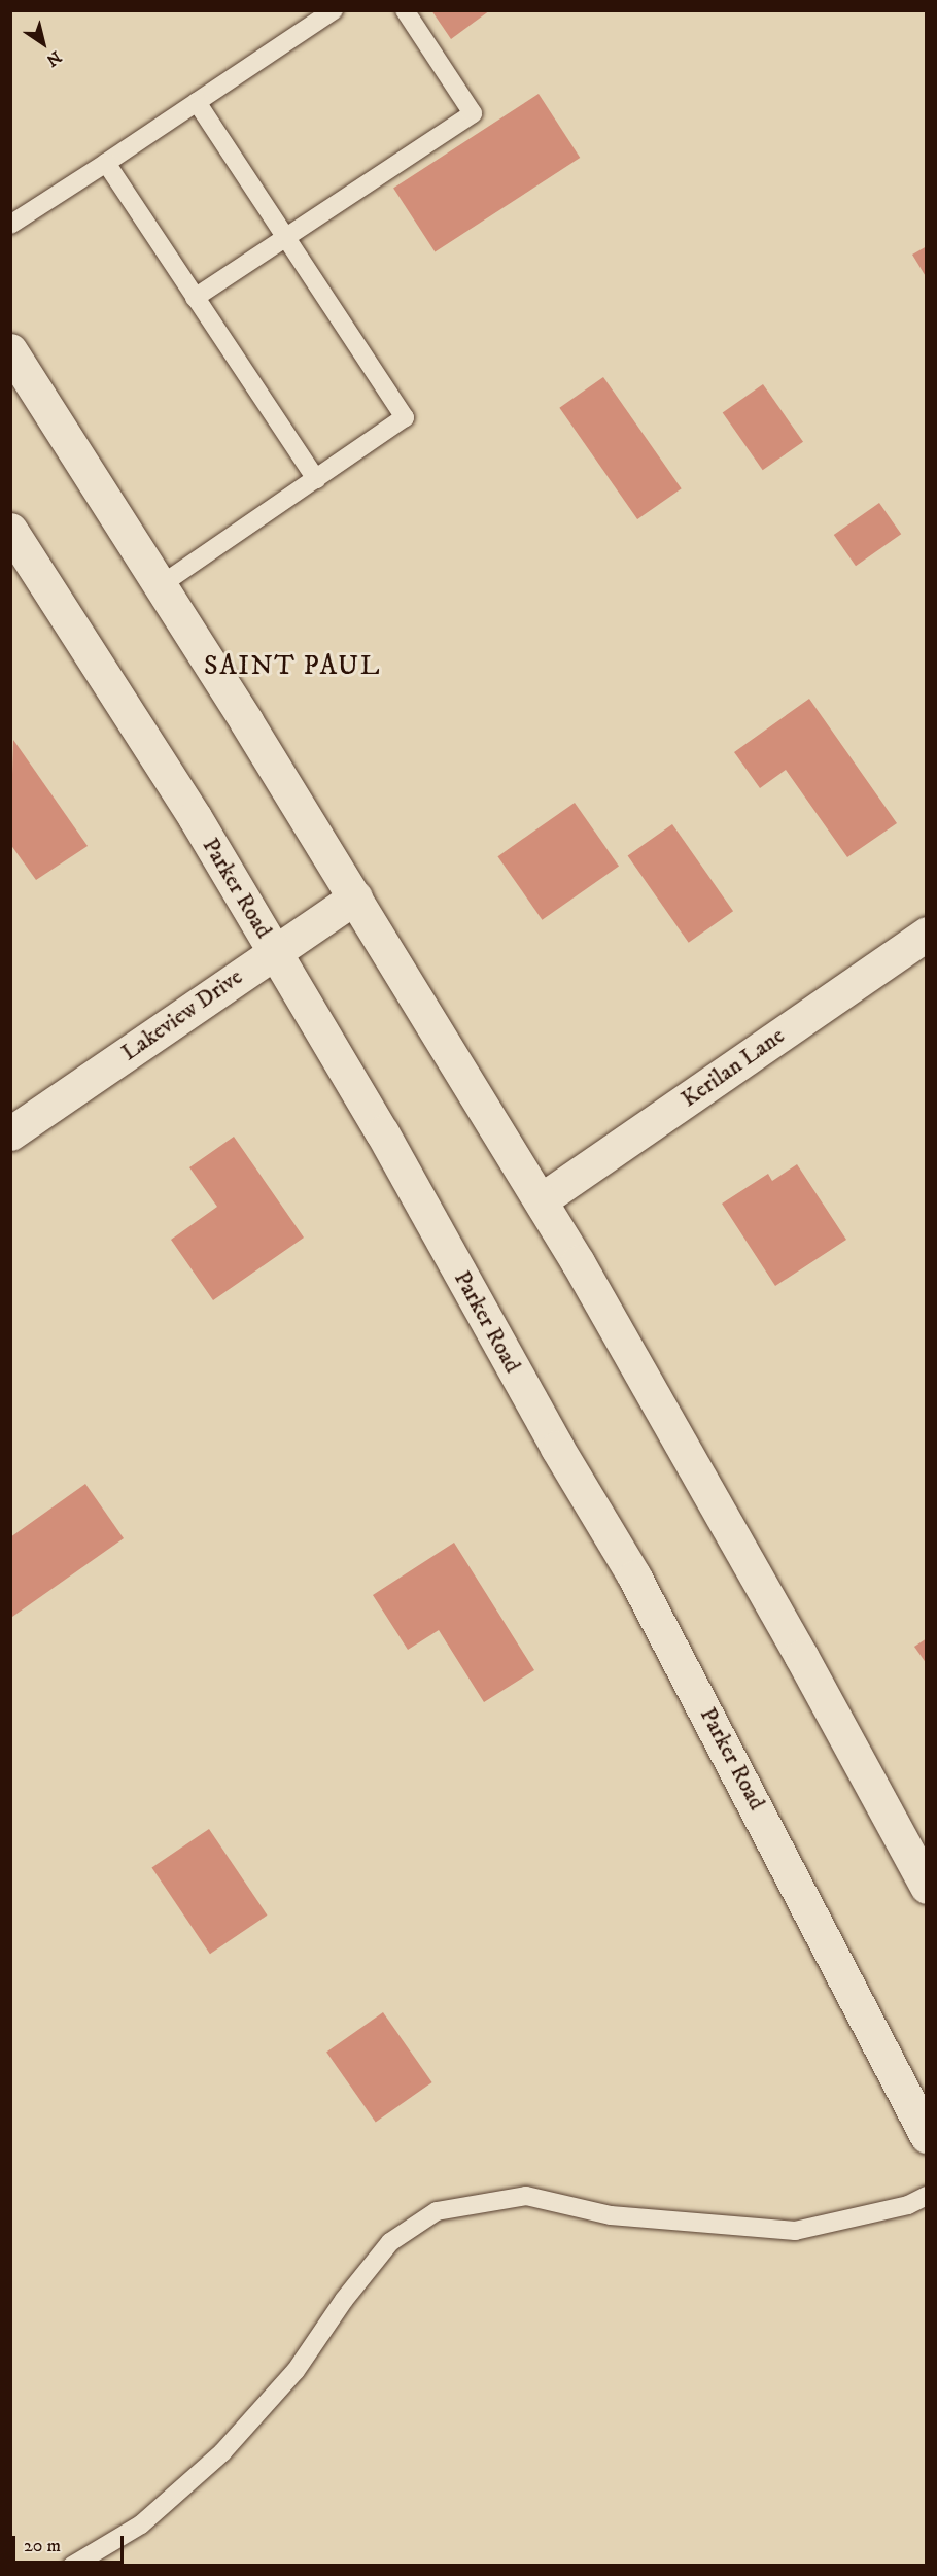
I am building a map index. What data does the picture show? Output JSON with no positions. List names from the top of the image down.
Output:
{
  "streets": {
    "main road": ["Parker Road", "Lakeview Drive", "Kerilan Lane"]
  },
  "crossings": [
    ["Parker Road", "Lakeview Drive"]
  ],
  "districts": ["SAINT PAUL"],
  "scale_bar": "20 m",
  "north": "bottom right"
}
